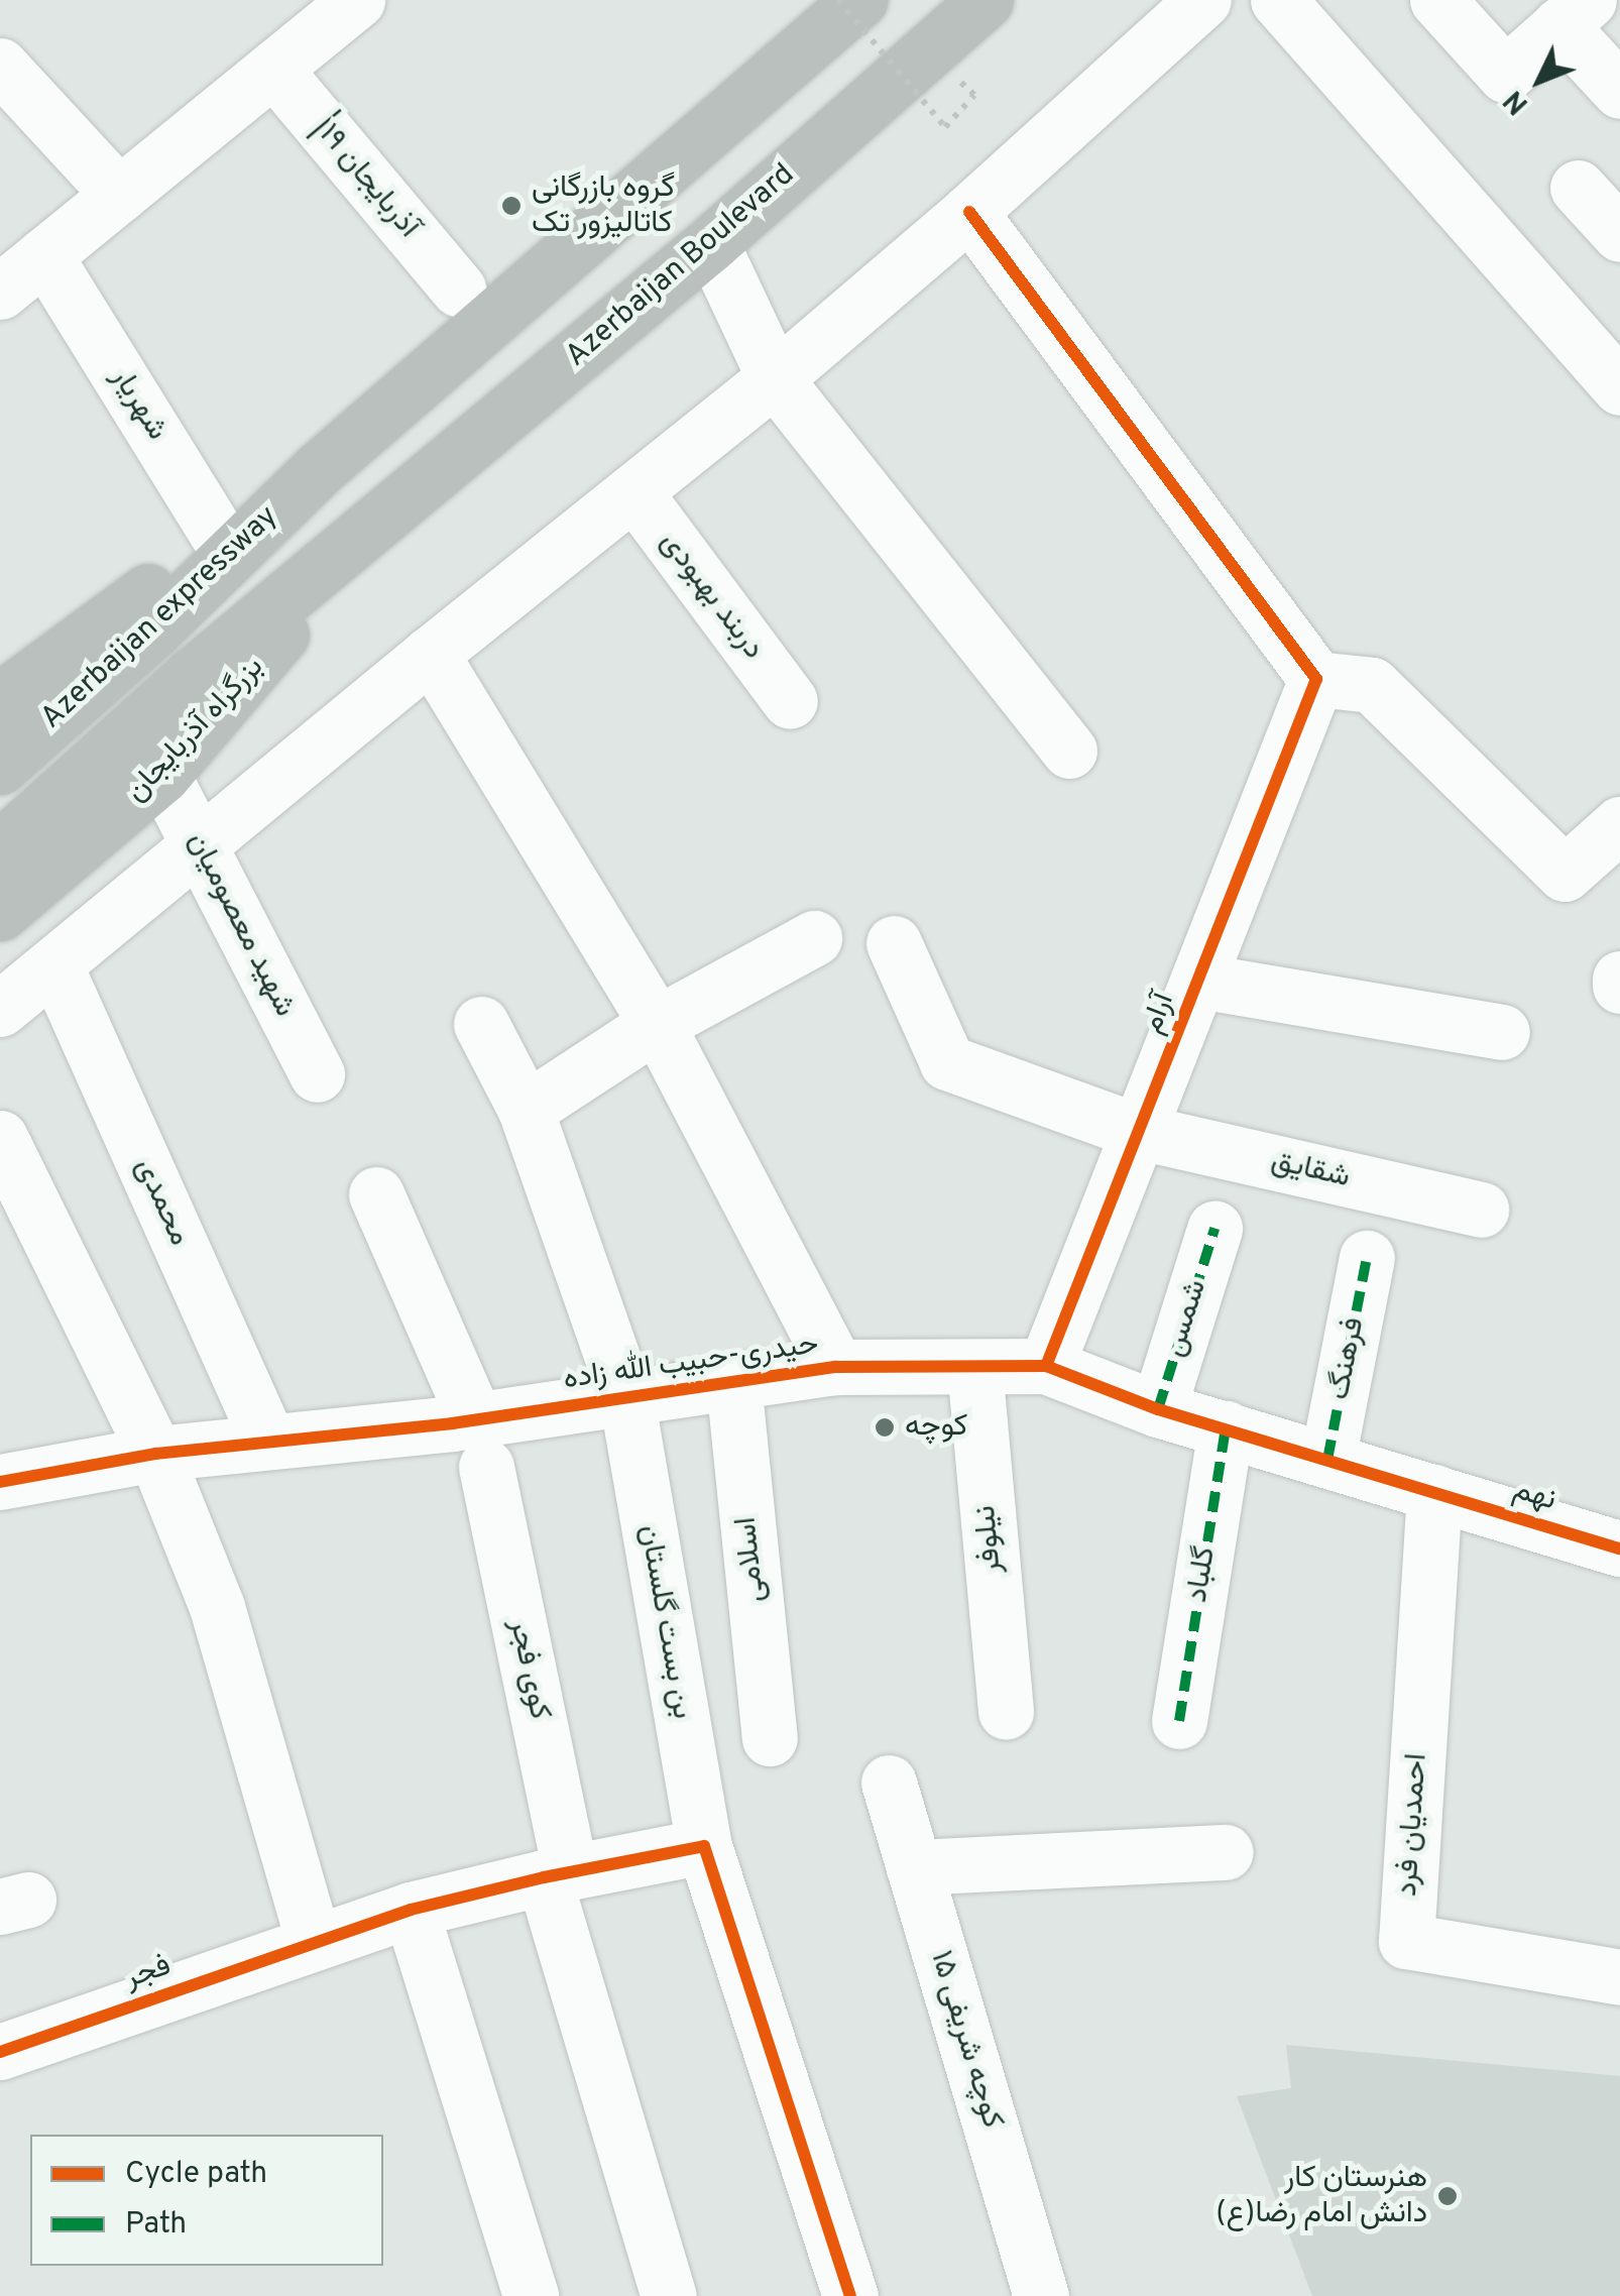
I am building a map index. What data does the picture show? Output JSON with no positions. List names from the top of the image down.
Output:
{
  "streets": {
    "highway": ["Azerbaijan Boulevard", "Azerbaijan expressway", "بزرگراه آذربایجان"],
    "street": [
      "|آذربایجان ۱۹",
      "شهریار",
      "دربند بهبودی",
      "شهید معصومیان",
      "آرام",
      "شقایق",
      "محمدی",
      "شمس",
      "فرهنگ",
      "حیدری-حبیب الله زاده",
      "نهم",
      "نیلوفر",
      "اسلامی",
      "گلباد",
      "بن بست گلستان",
      "کوی فجر",
      "احمدیان فرد",
      "فجر",
      "کوچه شریفی ۱۵"
    ]
  },
  "crossings": [
    ["Azerbaijan Boulevard", "Azerbaijan expressway"],
    ["Azerbaijan Boulevard", "بزرگراه آذربایجان"],
    ["شهریار", "Azerbaijan expressway"],
    ["Azerbaijan expressway", "بزرگراه آذربایجان"],
    ["بزرگراه آذربایجان", "شهید معصومیان"],
    ["آرام", "شقایق"],
    ["آرام", "حیدری-حبیب الله زاده"],
    ["محمدی", "حیدری-حبیب الله زاده"],
    ["شمس", "حیدری-حبیب الله زاده"],
    ["فرهنگ", "حیدری-حبیب الله زاده"],
    ["حیدری-حبیب الله زاده", "نهم"],
    ["حیدری-حبیب الله زاده", "نیلوفر"],
    ["حیدری-حبیب الله زاده", "اسلامی"],
    ["حیدری-حبیب الله زاده", "گلباد"],
    ["حیدری-حبیب الله زاده", "بن بست گلستان"],
    ["حیدری-حبیب الله زاده", "کوی فجر"],
    ["حیدری-حبیب الله زاده", "احمدیان فرد"],
    ["نهم", "احمدیان فرد"],
    ["بن بست گلستان", "فجر"],
    ["کوی فجر", "فجر"]
  ],
  "places": ["گروه بازرگانی کاتالیزور تک", "کوچه", "هنرستان کار دانش امام رضا(ع)"],
  "legend": ["Cycle path", "Path"],
  "north": "bottom left"
}
